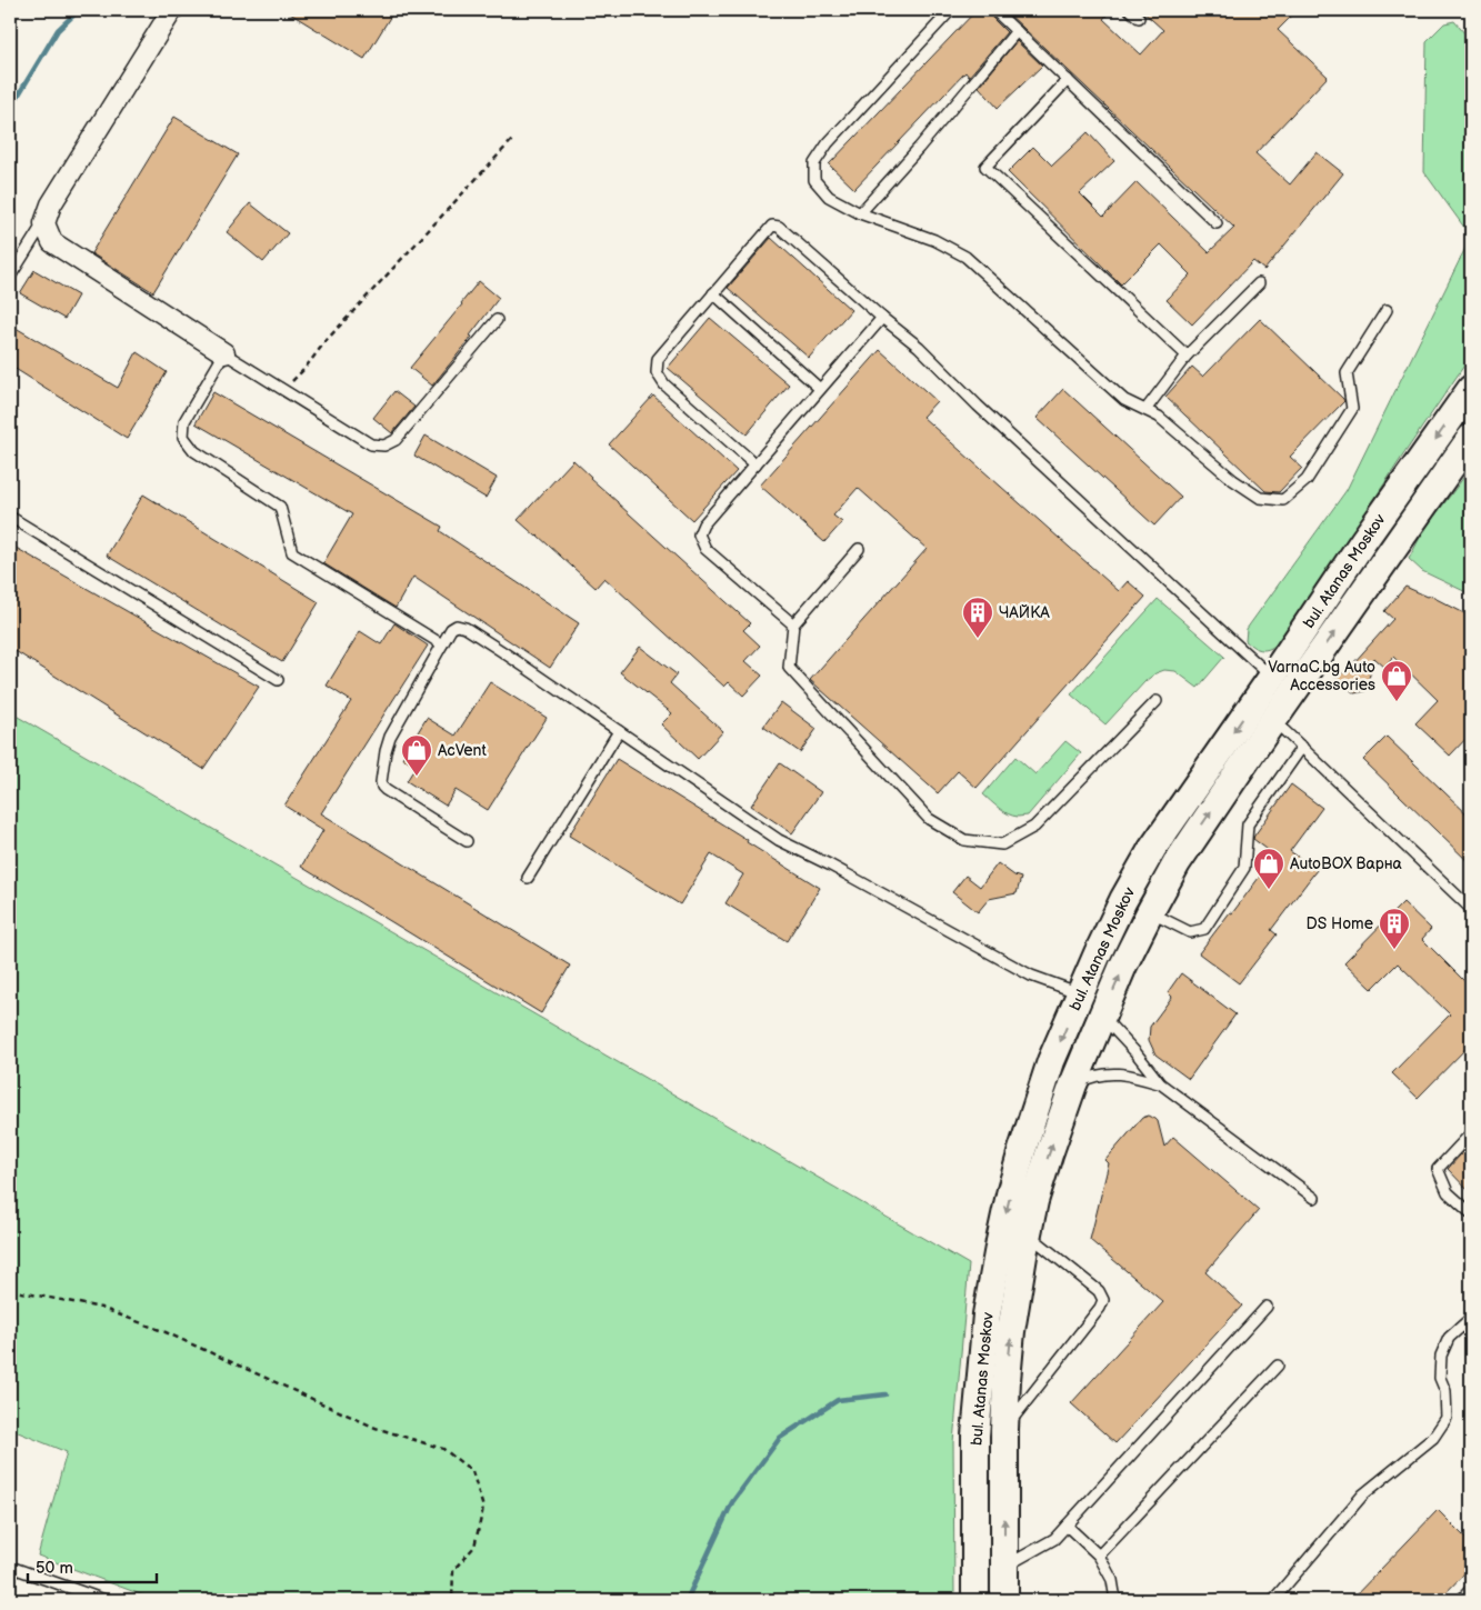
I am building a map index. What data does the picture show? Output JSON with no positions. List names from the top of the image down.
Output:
{
  "streets": {
    "main road": ["bul. Atanas Moskov"]
  },
  "places": {
    "building": ["ЧАЙКА", "DS Home"],
    "shop": ["VarnaC.bg Auto Accessories", "AcVent", "AutoBOX Варна"]
  },
  "scale_bar": "50 m"
}
